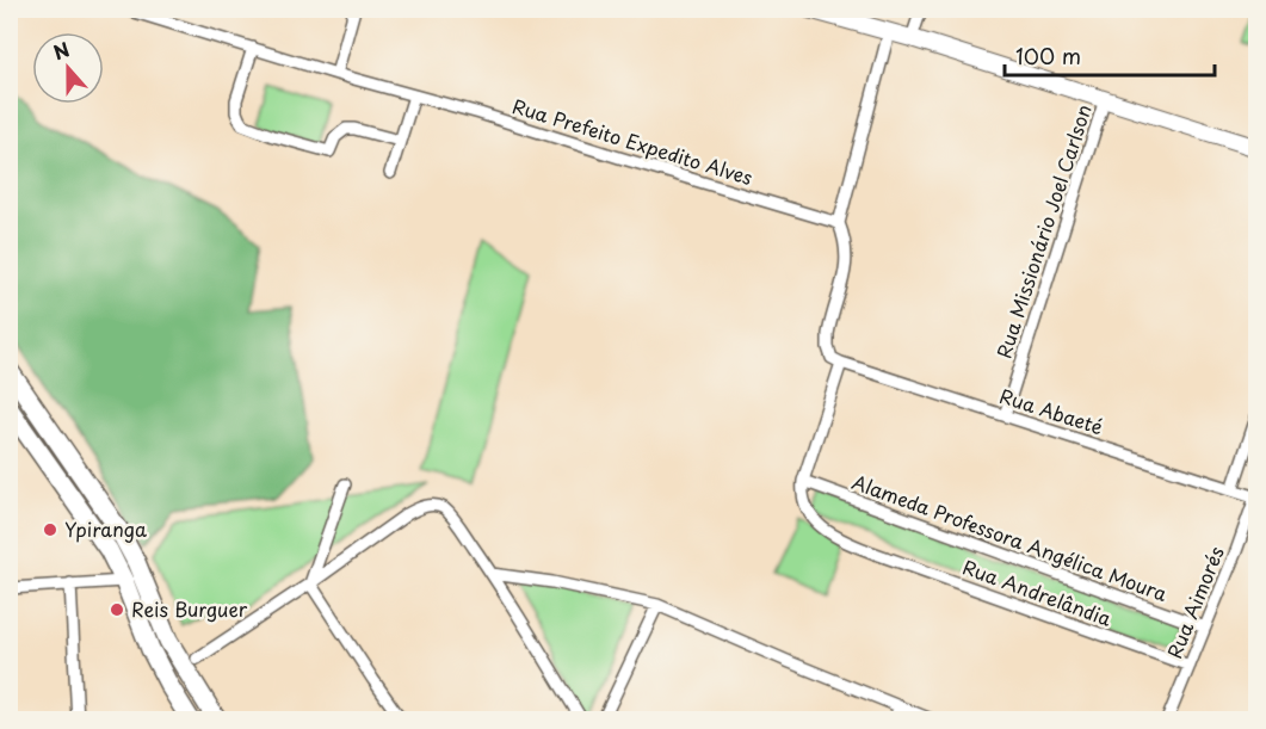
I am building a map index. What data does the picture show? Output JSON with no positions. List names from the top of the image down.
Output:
{
  "streets": {
    "street": [
      "Rua Prefeito Expedito Alves",
      "Rua Missionário Joel Carlson",
      "Rua Abaeté",
      "Alameda Professora Angélica Moura",
      "Rua Andrelândia",
      "Rua Aimorés"
    ]
  },
  "crossings": [
    ["Rua Missionário Joel Carlson", "Rua Abaeté"],
    ["Rua Abaeté", "Rua Aimorés"],
    ["Alameda Professora Angélica Moura", "Rua Andrelândia"],
    ["Alameda Professora Angélica Moura", "Rua Aimorés"],
    ["Rua Andrelândia", "Rua Aimorés"]
  ],
  "places": ["Ypiranga", "Reis Burguer"],
  "scale_bar": "100 m",
  "north": "top"
}
